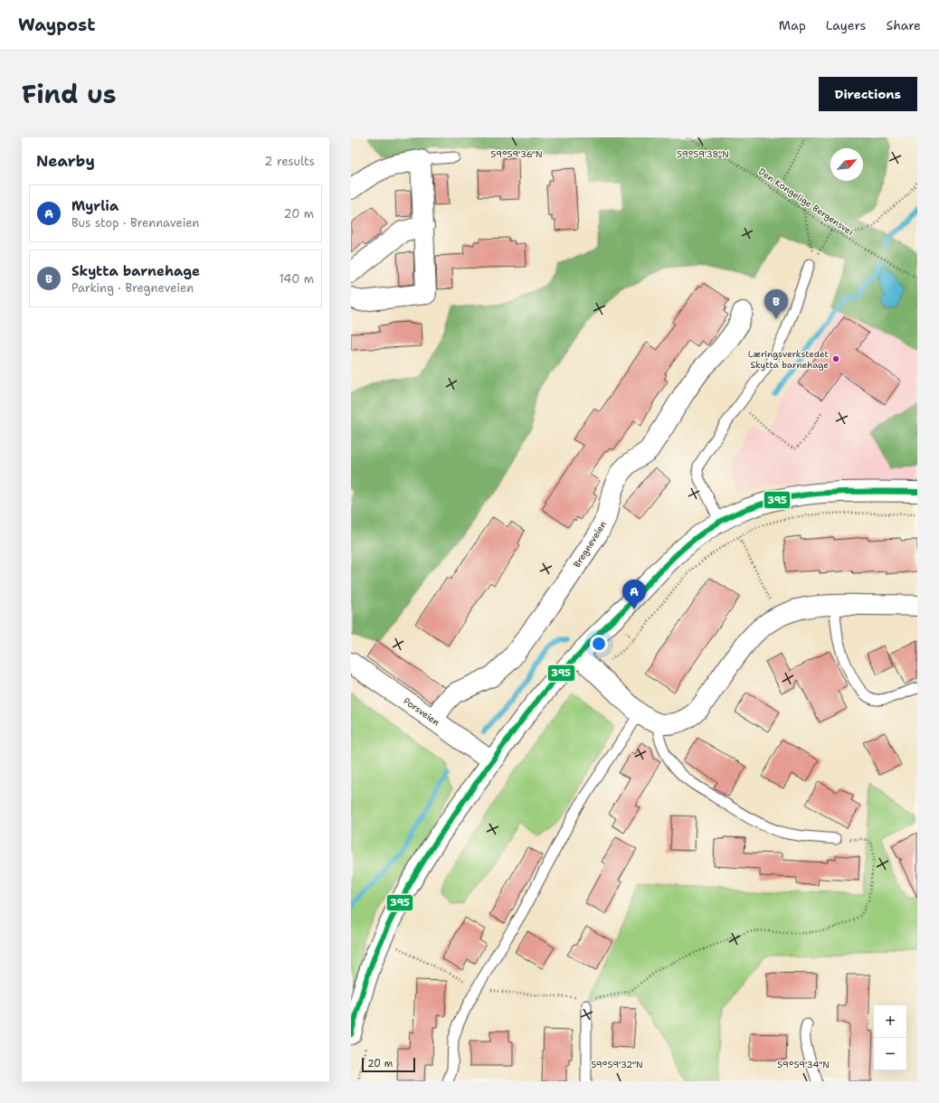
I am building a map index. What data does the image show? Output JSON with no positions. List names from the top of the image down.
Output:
{
  "streets": {
    "street": ["Bregneveien", "Porsveien"],
    "path": ["Den Kongelige Bergensvei"]
  },
  "crossings": [
    ["Bregneveien", "Porsveien"]
  ],
  "places": ["Læringsverkstedet Skytta barnehage"],
  "lines": ["transit line 395"],
  "scale_bar": "20 m",
  "north": "top right",
  "page": {
    "header": "Waypost",
    "nav": ["Map", "Layers", "Share"],
    "title": "Find us",
    "buttons": "Directions",
    "heading": ["Nearby", "2 results"],
    "list": [
      {
        "mark": "A",
        "name": "Myrlia",
        "note": "Bus stop · Brennaveien",
        "value": "20 m"
      },
      {
        "mark": "B",
        "name": "Skytta barnehage",
        "note": "Parking · Bregneveien",
        "value": "140 m"
      }
    ],
    "pins": ["B", "A"],
    "map_buttons": ["+", "−"],
    "scale": "20 m"
  },
  "coordinates": [
    "59°59'36\"N",
    "59°59'38\"N",
    "59°59'32\"N",
    "59°59'34\"N"
  ]
}
